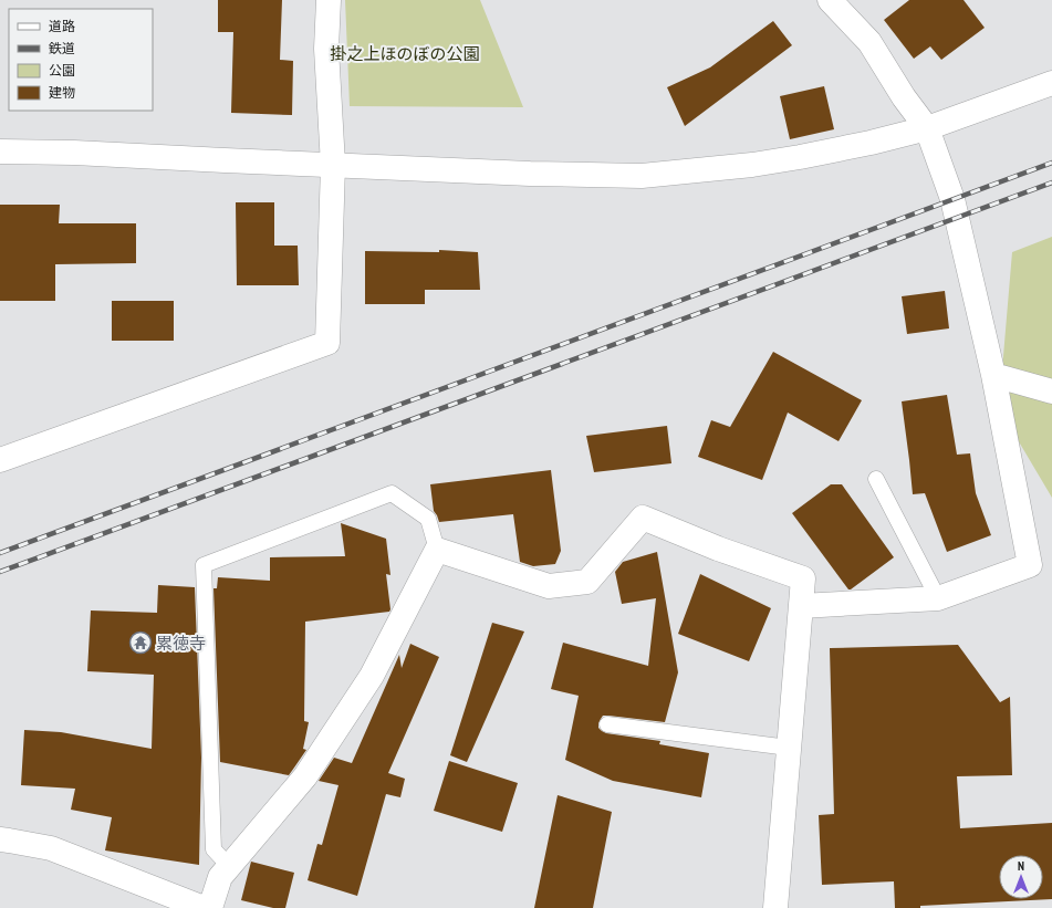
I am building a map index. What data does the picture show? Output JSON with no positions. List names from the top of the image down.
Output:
{
  "parks": ["掛之上ほのぼの公園"],
  "places": {
    "temple": ["累徳寺"]
  },
  "legend": [
    "道路",
    "鉄道",
    "公園",
    "建物"
  ],
  "north": "top"
}
